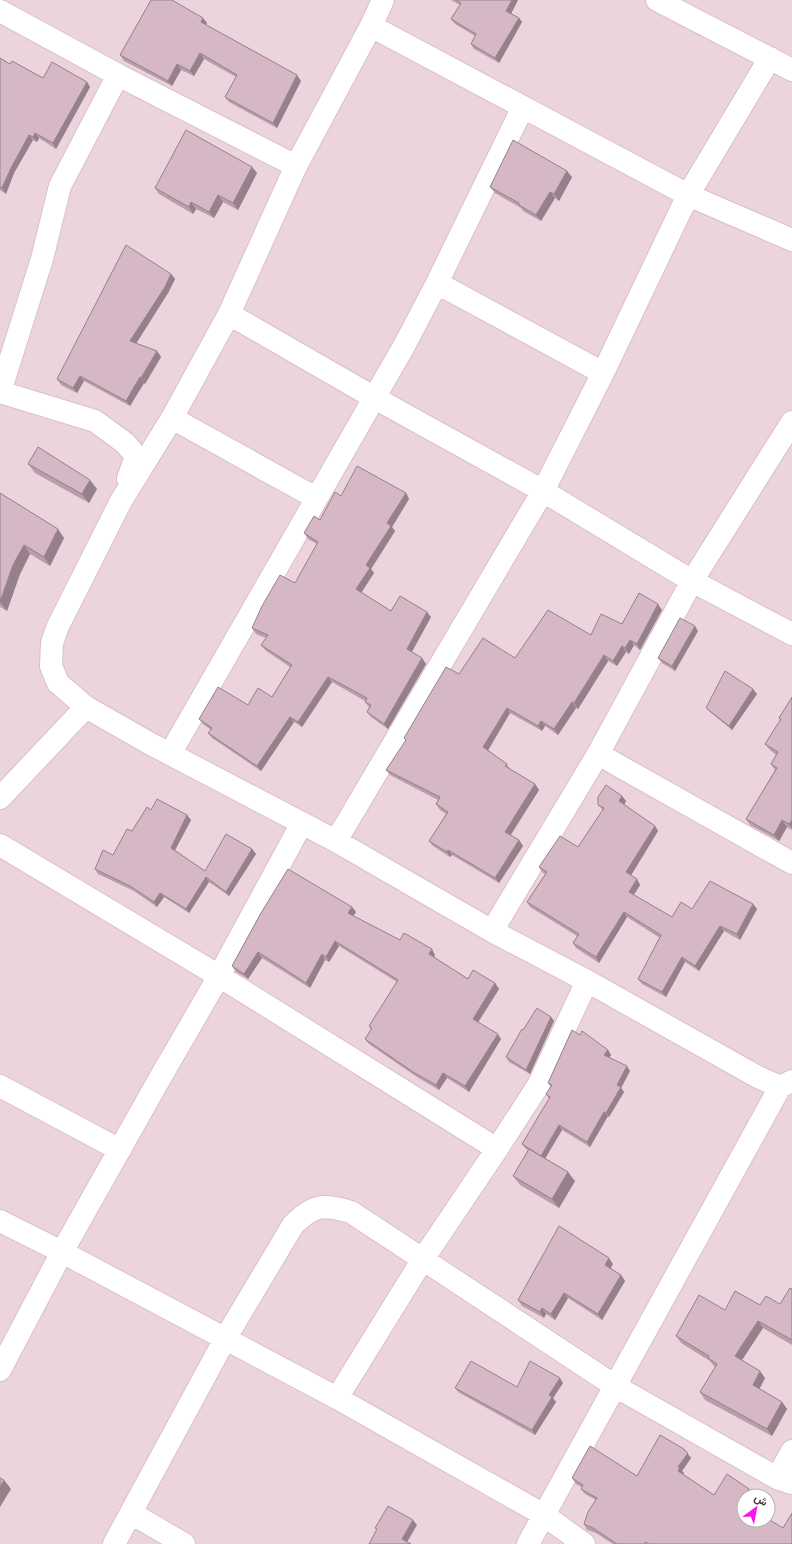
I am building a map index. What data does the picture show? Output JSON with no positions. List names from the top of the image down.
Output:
{
  "north": "top right"
}
